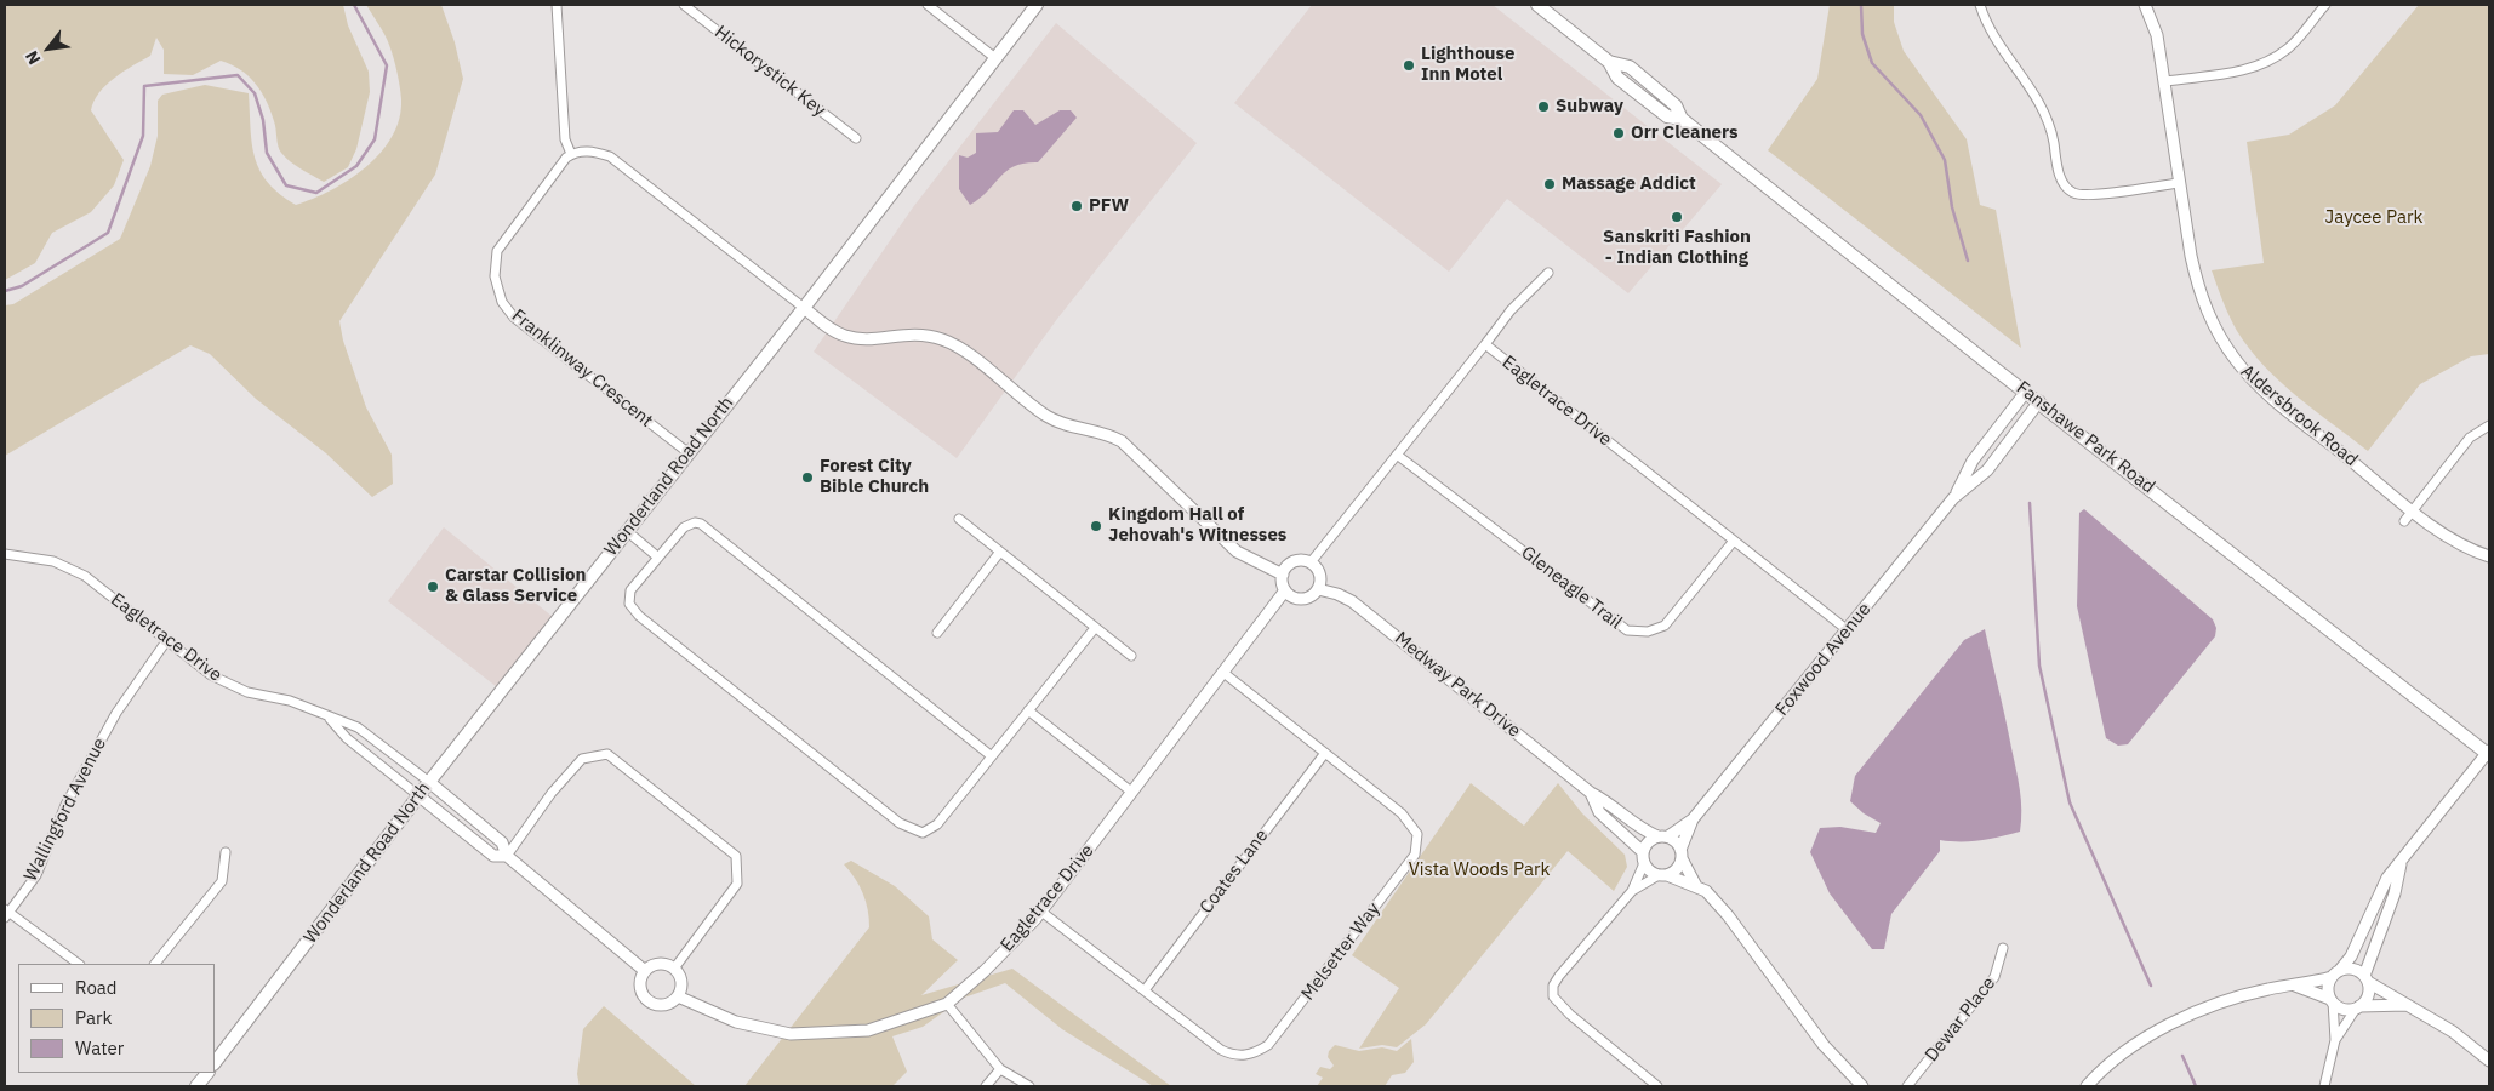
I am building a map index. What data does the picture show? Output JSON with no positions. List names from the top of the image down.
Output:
{
  "streets": {
    "main road": ["Fanshawe Park Road", "Wonderland Road North"],
    "street": [
      "Hickorystick Key",
      "Franklinway Crescent",
      "Eagletrace Drive",
      "Aldersbrook Road",
      "Gleneagle Trail",
      "Foxwood Avenue",
      "Medway Park Drive",
      "Wallingford Avenue",
      "Coates Lane",
      "Melsetter Way",
      "Dewar Place"
    ]
  },
  "crossings": [
    ["Franklinway Crescent", "Wonderland Road North"],
    ["Eagletrace Drive", "Wonderland Road North"],
    ["Eagletrace Drive", "Gleneagle Trail"],
    ["Eagletrace Drive", "Foxwood Avenue"],
    ["Eagletrace Drive", "Medway Park Drive"],
    ["Eagletrace Drive", "Wallingford Avenue"],
    ["Eagletrace Drive", "Melsetter Way"],
    ["Fanshawe Park Road", "Foxwood Avenue"],
    ["Foxwood Avenue", "Medway Park Drive"],
    ["Coates Lane", "Melsetter Way"]
  ],
  "parks": ["Jaycee Park", "Vista Woods Park"],
  "places": [
    "Lighthouse Inn Motel",
    "Subway",
    "Orr Cleaners",
    "Massage Addict",
    "PFW",
    "Sanskriti Fashion - Indian Clothing",
    "Forest City Bible Church",
    "Kingdom Hall of Jehovah's Witnesses",
    "Carstar Collision & Glass Service"
  ],
  "legend": ["Road", "Park", "Water"],
  "north": "bottom left"
}
